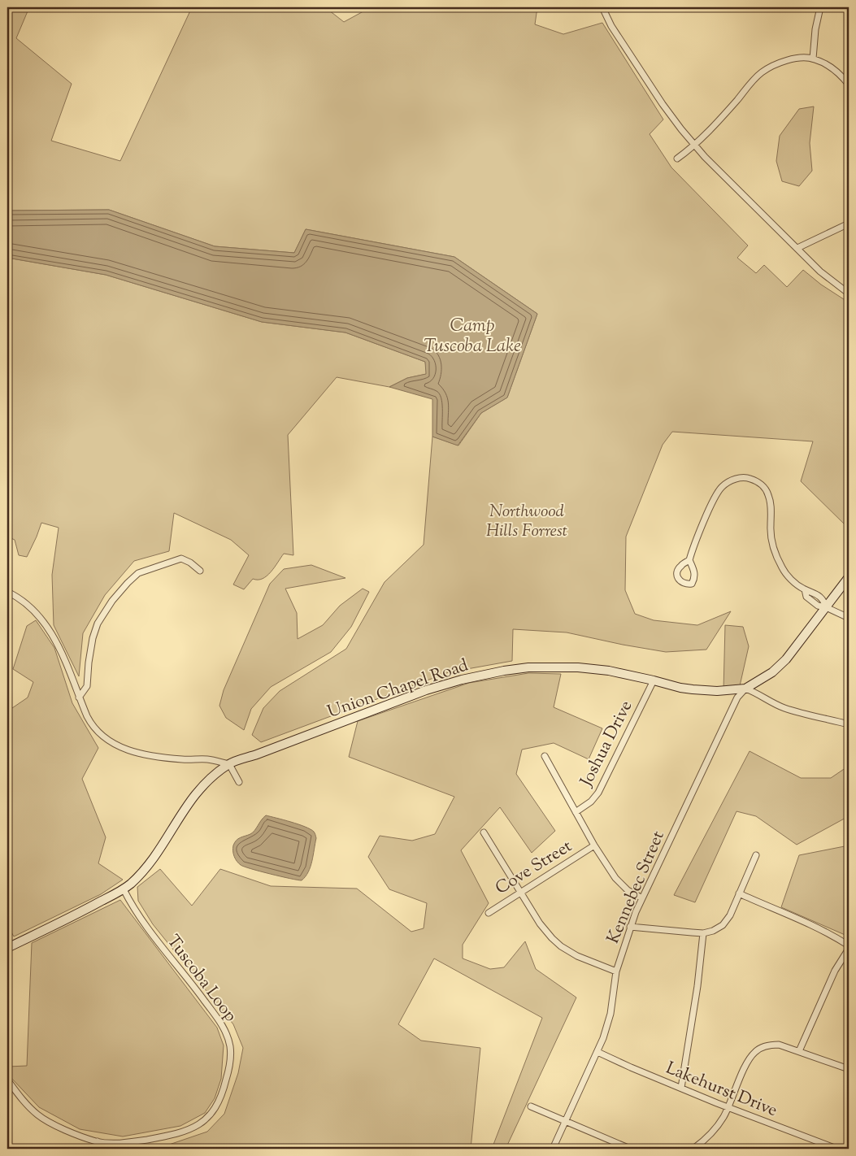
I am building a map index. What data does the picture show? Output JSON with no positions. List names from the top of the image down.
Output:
{
  "streets": {
    "street": [
      "Union Chapel Road",
      "Joshua Drive",
      "Cove Street",
      "Kennebec Street",
      "Tuscoba Loop",
      "Lakehurst Drive"
    ]
  },
  "crossings": [
    ["Union Chapel Road", "Joshua Drive"],
    ["Union Chapel Road", "Kennebec Street"],
    ["Union Chapel Road", "Tuscoba Loop"],
    ["Kennebec Street", "Lakehurst Drive"]
  ],
  "water": ["Camp Tuscoba Lake"],
  "parks": ["Northwood Hills Forrest"]
}
